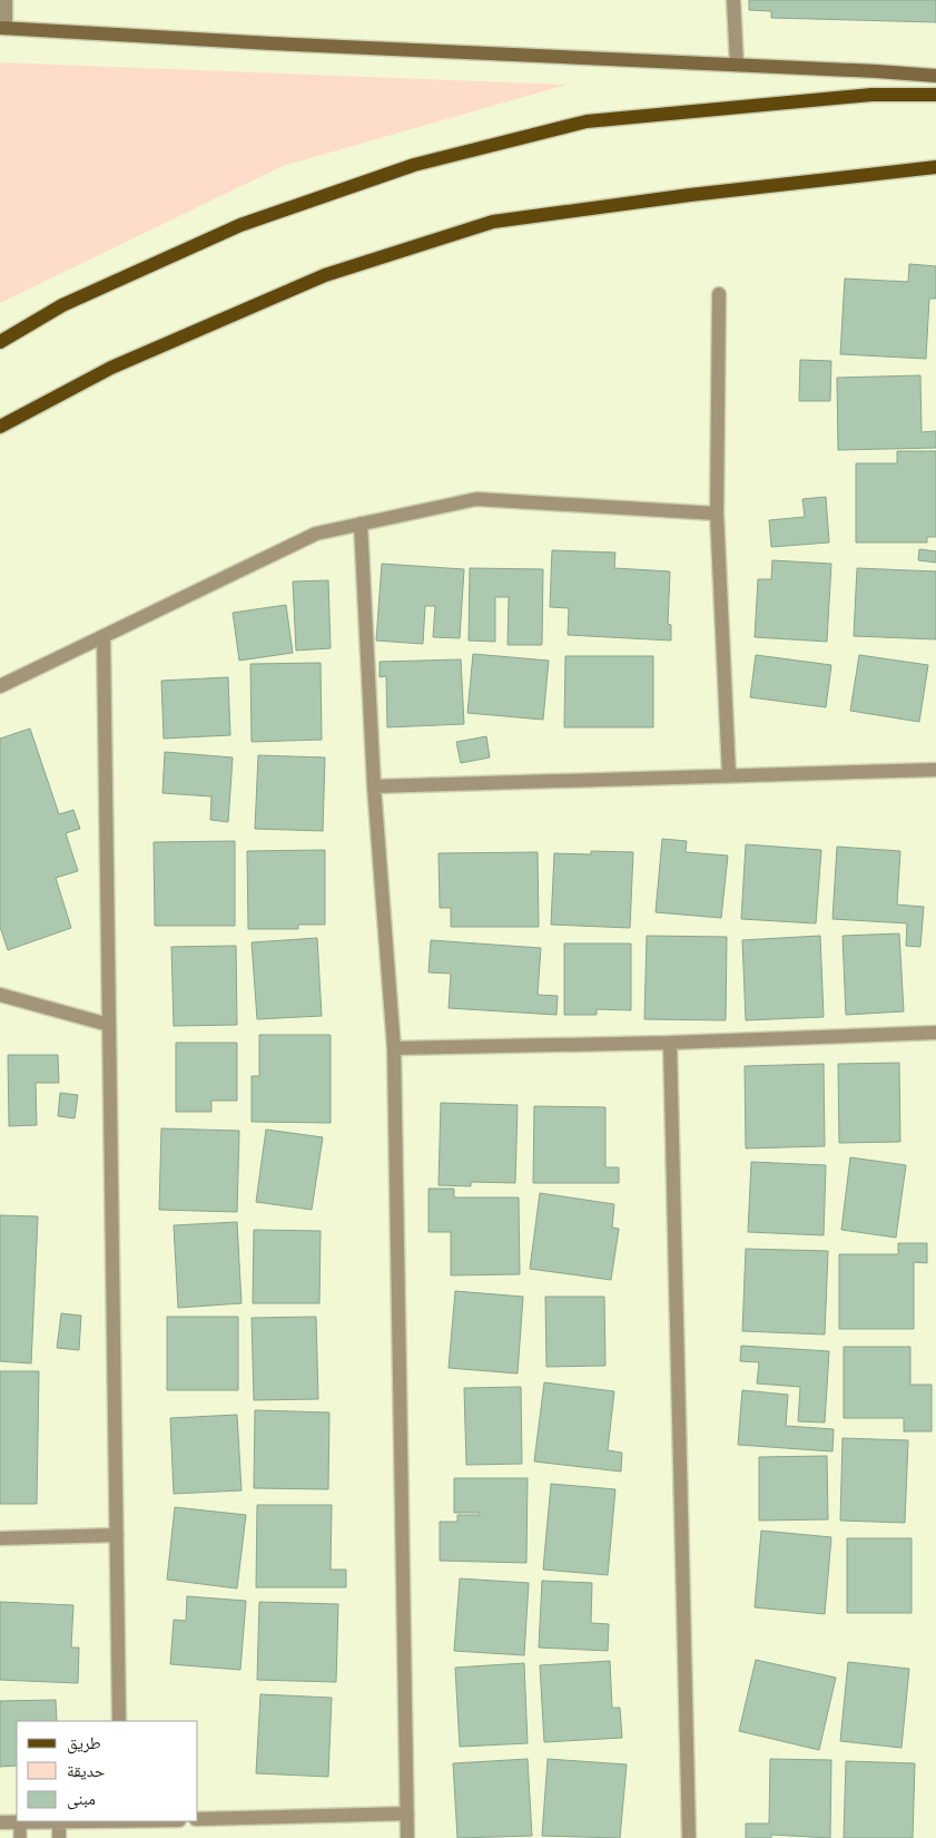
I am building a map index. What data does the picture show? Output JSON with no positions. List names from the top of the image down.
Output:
{
  "legend": ["طريق", "حديقة", "مبنى"]
}
